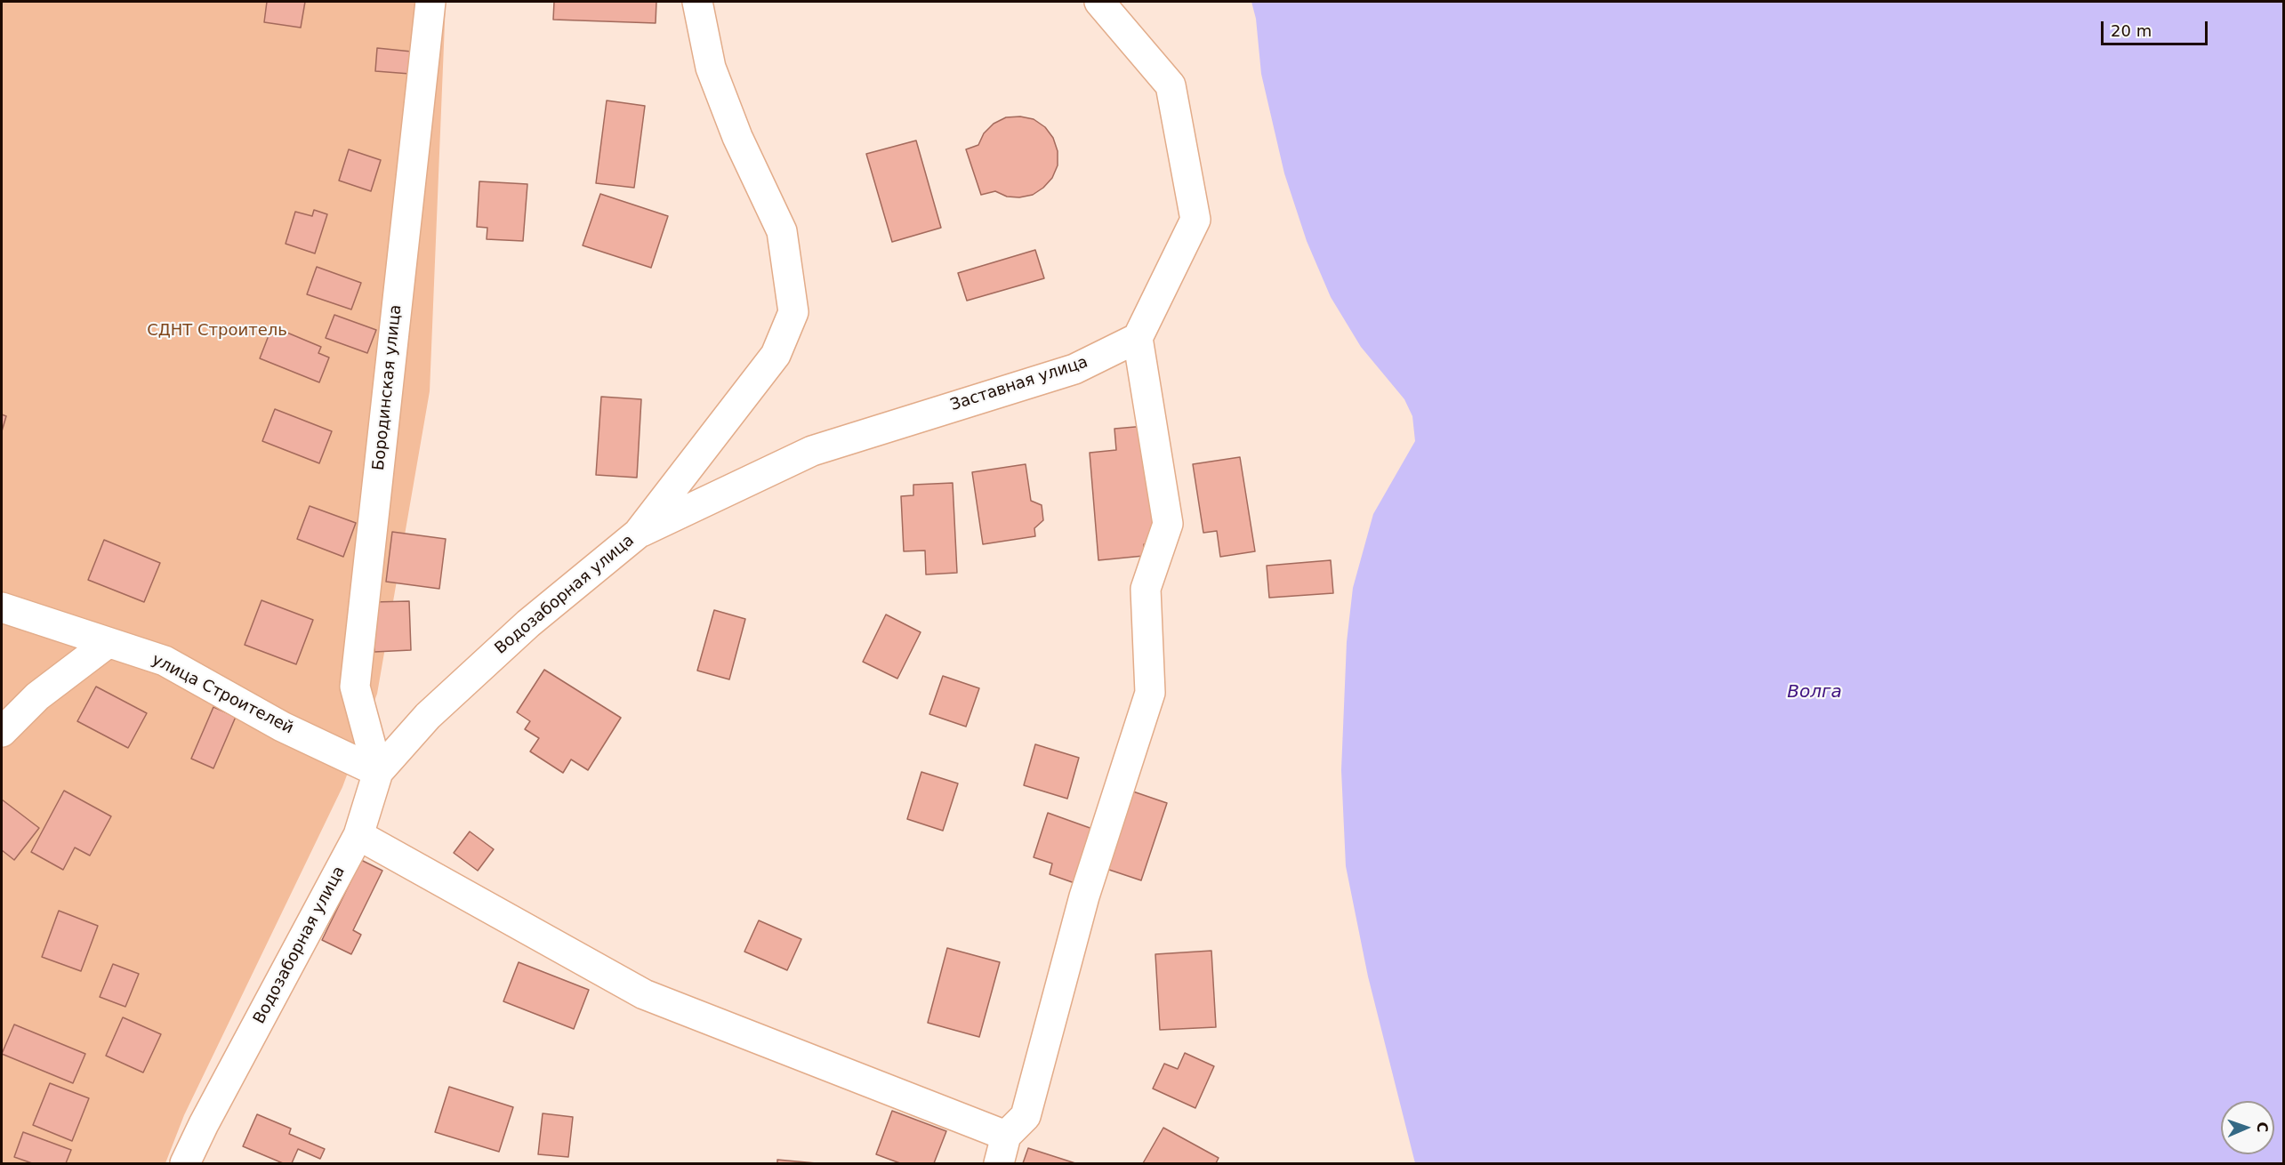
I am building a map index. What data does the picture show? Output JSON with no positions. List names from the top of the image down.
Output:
{
  "streets": {
    "street": [
      "Заставная улица",
      "Бородинская улица",
      "Водозаборная улица",
      "улица Строителей"
    ]
  },
  "crossings": [
    ["Заставная улица", "Водозаборная улица"],
    ["Бородинская улица", "Водозаборная улица"],
    ["Бородинская улица", "улица Строителей"],
    ["Водозаборная улица", "улица Строителей"]
  ],
  "water": ["Волга"],
  "parks": ["СДНТ Строитель"],
  "scale_bar": "20 m",
  "north": "right"
}
